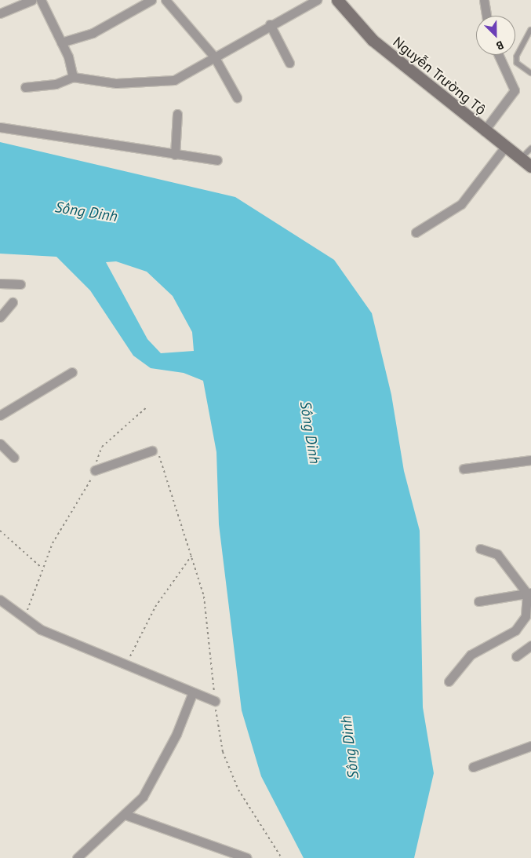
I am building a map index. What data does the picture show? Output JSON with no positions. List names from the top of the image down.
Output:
{
  "streets": {
    "street": ["Nguyễn Trường Tộ"]
  },
  "water": ["Sông Dinh"],
  "north": "bottom right"
}
